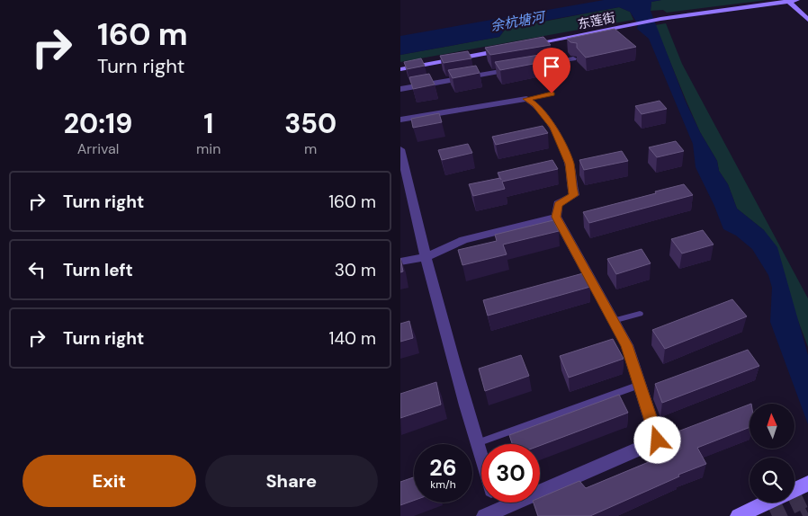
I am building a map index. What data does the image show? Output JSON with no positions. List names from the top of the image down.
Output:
{
  "streets": {
    "street": ["东莲街"]
  },
  "water": ["余杭塘河"],
  "north": "top",
  "page": {
    "turn": ["160 m", "Turn right"],
    "eta": [
      "20:19",
      "Arrival",
      "1",
      "min",
      "350",
      "m"
    ],
    "list": [
      {
        "name": "Turn right",
        "value": "160 m"
      },
      {
        "name": "Turn left",
        "value": "30 m"
      },
      {
        "name": "Turn right",
        "value": "140 m"
      }
    ],
    "speed": "26 km/h",
    "limit": "30",
    "buttons": ["Exit", "Share"]
  }
}
